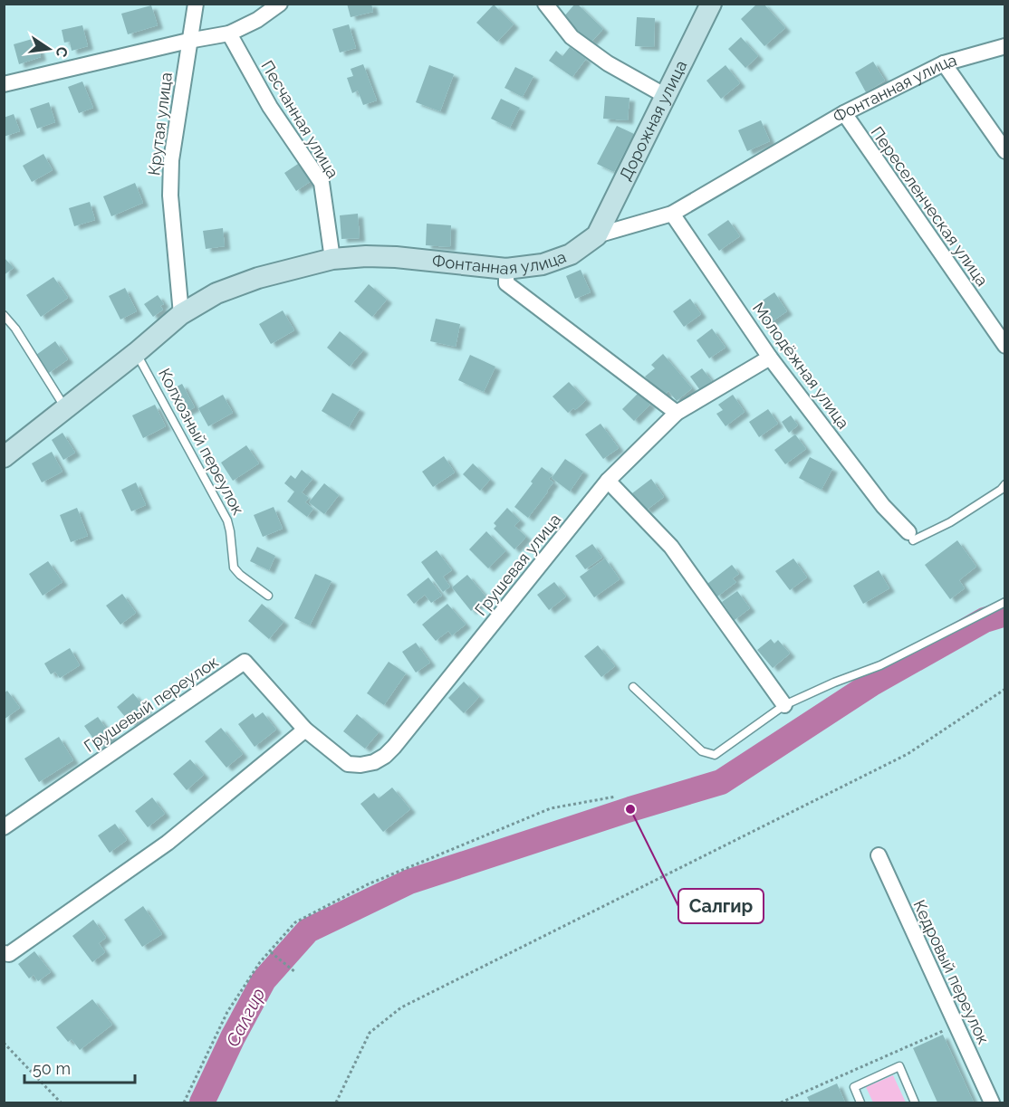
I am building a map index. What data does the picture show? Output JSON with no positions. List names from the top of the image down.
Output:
{
  "streets": {
    "main road": ["Фонтанная улица", "Дорожная улица"],
    "street": [
      "Песчанная улица",
      "Крутая улица",
      "Переселенческая улица",
      "Молодёжная улица",
      "Грушевая улица",
      "Грушевый переулок",
      "Кедровый переулок"
    ],
    "lane": ["Колхозный переулок"]
  },
  "crossings": [
    ["Фонтанная улица", "Песчанная улица"],
    ["Фонтанная улица", "Дорожная улица"],
    ["Фонтанная улица", "Крутая улица"],
    ["Фонтанная улица", "Переселенческая улица"],
    ["Фонтанная улица", "Молодёжная улица"],
    ["Фонтанная улица", "Колхозный переулок"],
    ["Молодёжная улица", "Грушевая улица"],
    ["Грушевая улица", "Грушевый переулок"]
  ],
  "water": ["Салгир"],
  "places": ["Салгир"],
  "scale_bar": "50 m",
  "north": "right"
}
